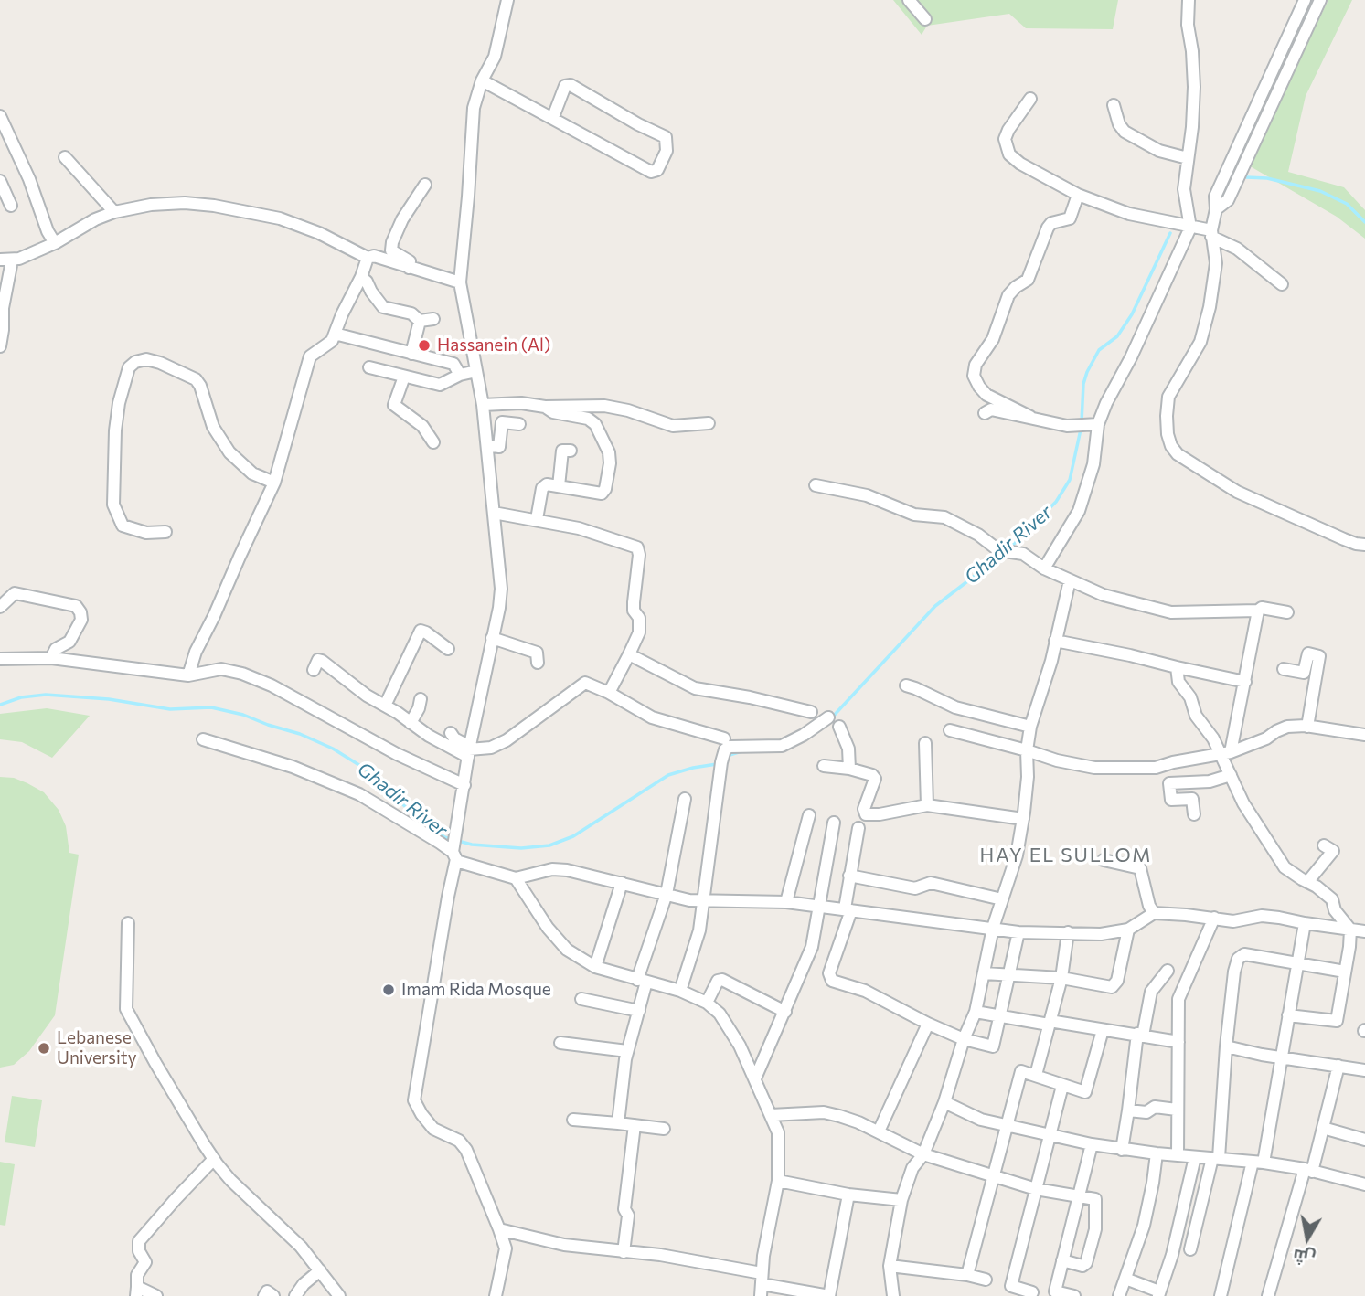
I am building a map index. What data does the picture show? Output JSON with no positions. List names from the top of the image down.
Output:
{
  "districts": ["HAY EL SULLOM"],
  "water": ["Ghadir River"],
  "places": ["Hassanein (Al)", "Imam Rida Mosque", "Lebanese University"],
  "north": "bottom"
}
